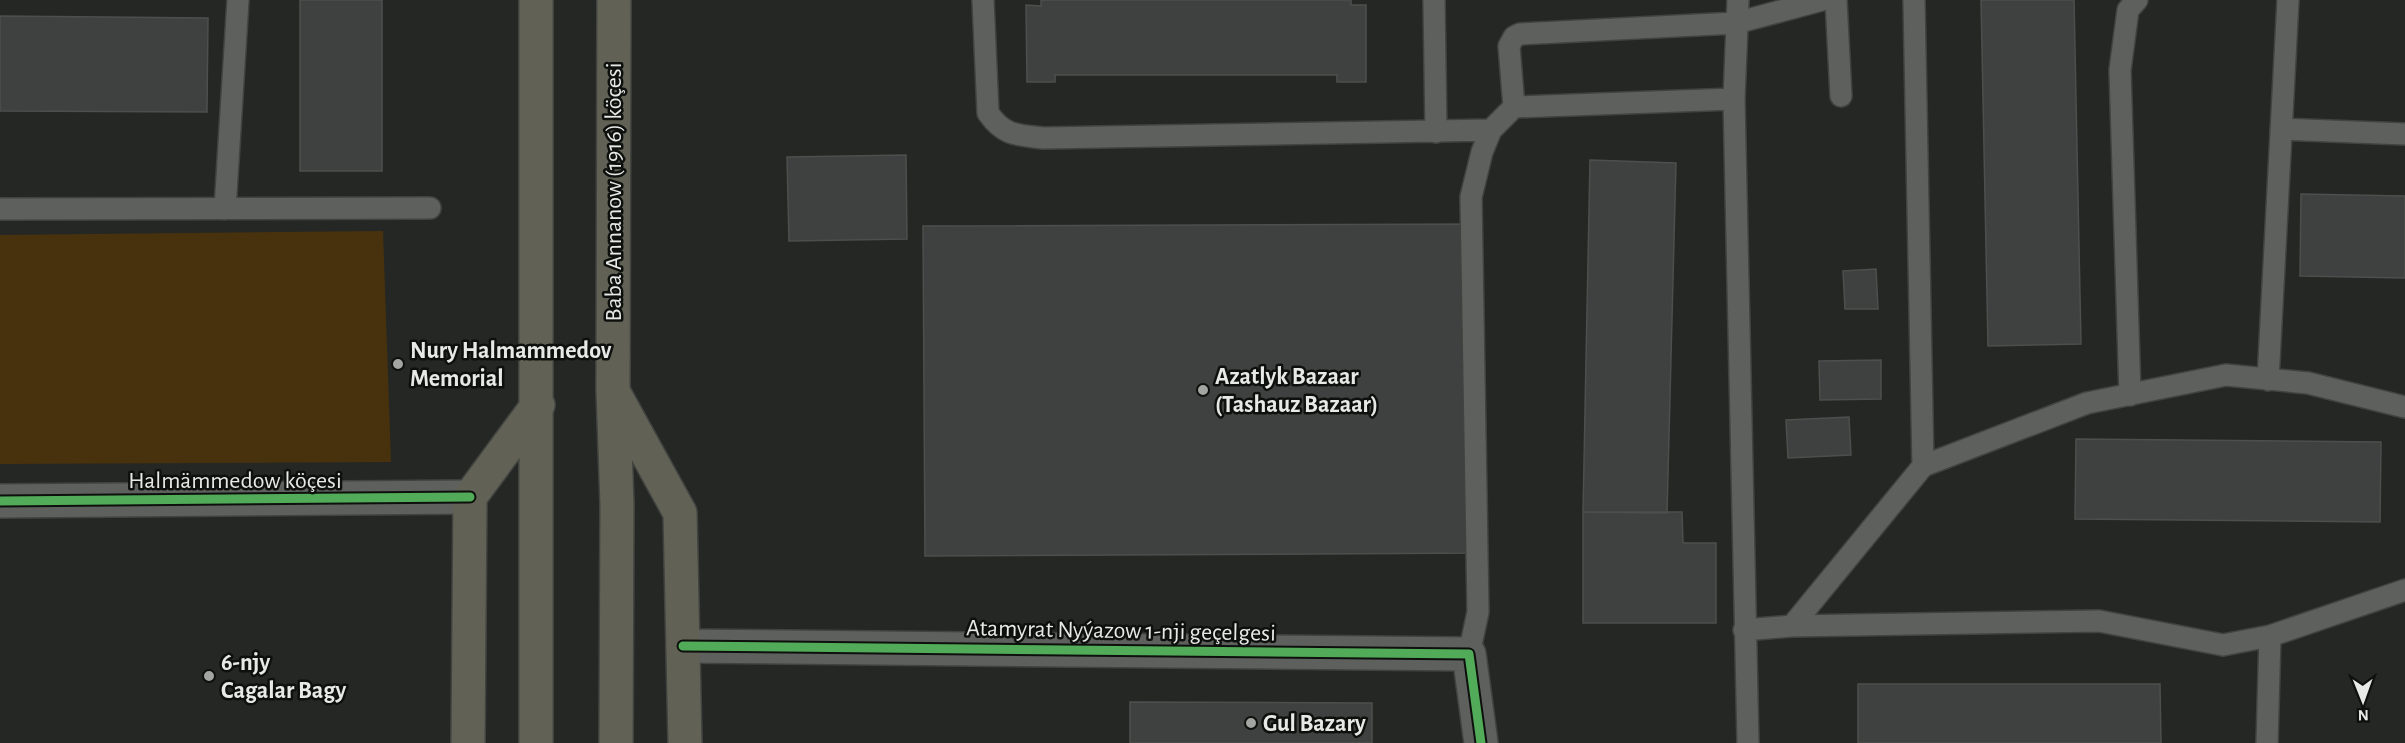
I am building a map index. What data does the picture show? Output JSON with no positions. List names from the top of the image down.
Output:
{
  "streets": {
    "main road": ["Baba Annanow (1916) köçesi"],
    "street": ["Halmämmedow köçesi", "Atamyrat Nyýazow 1-nji geçelgesi"]
  },
  "places": [
    "Nury Halmammedov Memorial",
    "Azatlyk Bazaar (Tashauz Bazaar)",
    "6-njy Cagalar Bagy",
    "Gul Bazary"
  ],
  "north": "bottom"
}
